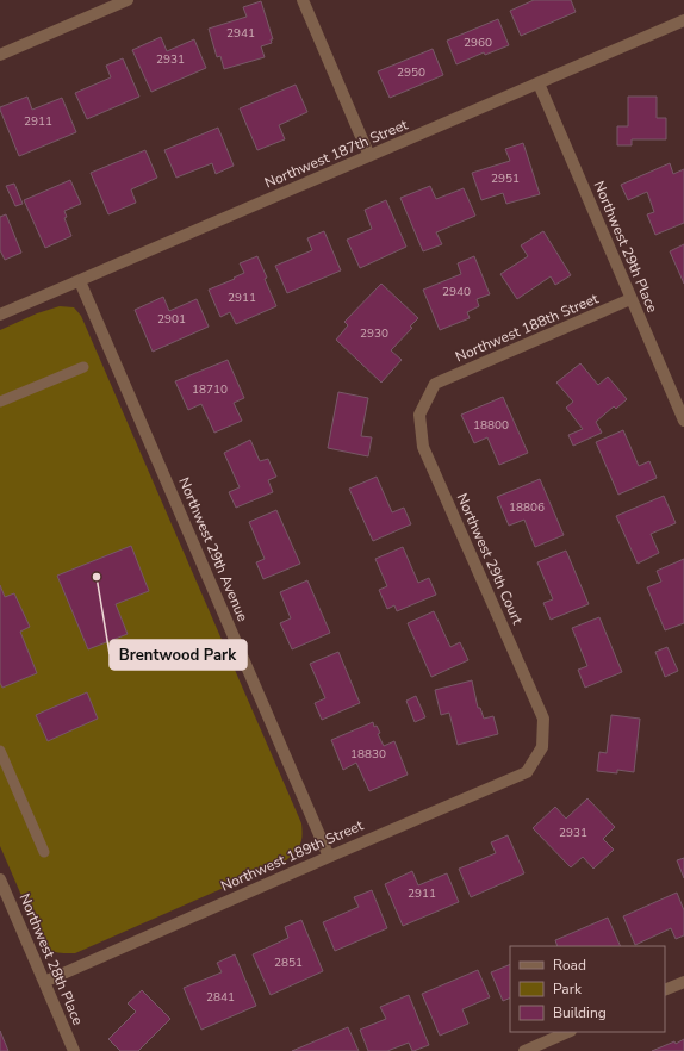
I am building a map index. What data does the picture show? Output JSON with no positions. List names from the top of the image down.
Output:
{
  "streets": {
    "street": [
      "Northwest 187th Street",
      "Northwest 29th Place",
      "Northwest 188th Street",
      "Northwest 29th Avenue",
      "Northwest 29th Court",
      "Northwest 189th Street",
      "Northwest 28th Place"
    ]
  },
  "crossings": [
    ["Northwest 187th Street", "Northwest 29th Place"],
    ["Northwest 187th Street", "Northwest 29th Avenue"],
    ["Northwest 29th Place", "Northwest 188th Street"],
    ["Northwest 188th Street", "Northwest 29th Court"],
    ["Northwest 29th Avenue", "Northwest 189th Street"],
    ["Northwest 29th Court", "Northwest 189th Street"],
    ["Northwest 189th Street", "Northwest 28th Place"]
  ],
  "places": ["Brentwood Park"],
  "house_numbers": [
    "2941",
    "2960",
    "2931",
    "2950",
    "2911",
    "2951",
    "2940",
    "2911",
    "2901",
    "2930",
    "18710",
    "18800",
    "18806",
    "18830",
    "2931",
    "2911",
    "2851",
    "2841"
  ],
  "legend": ["Road", "Park", "Building"]
}
